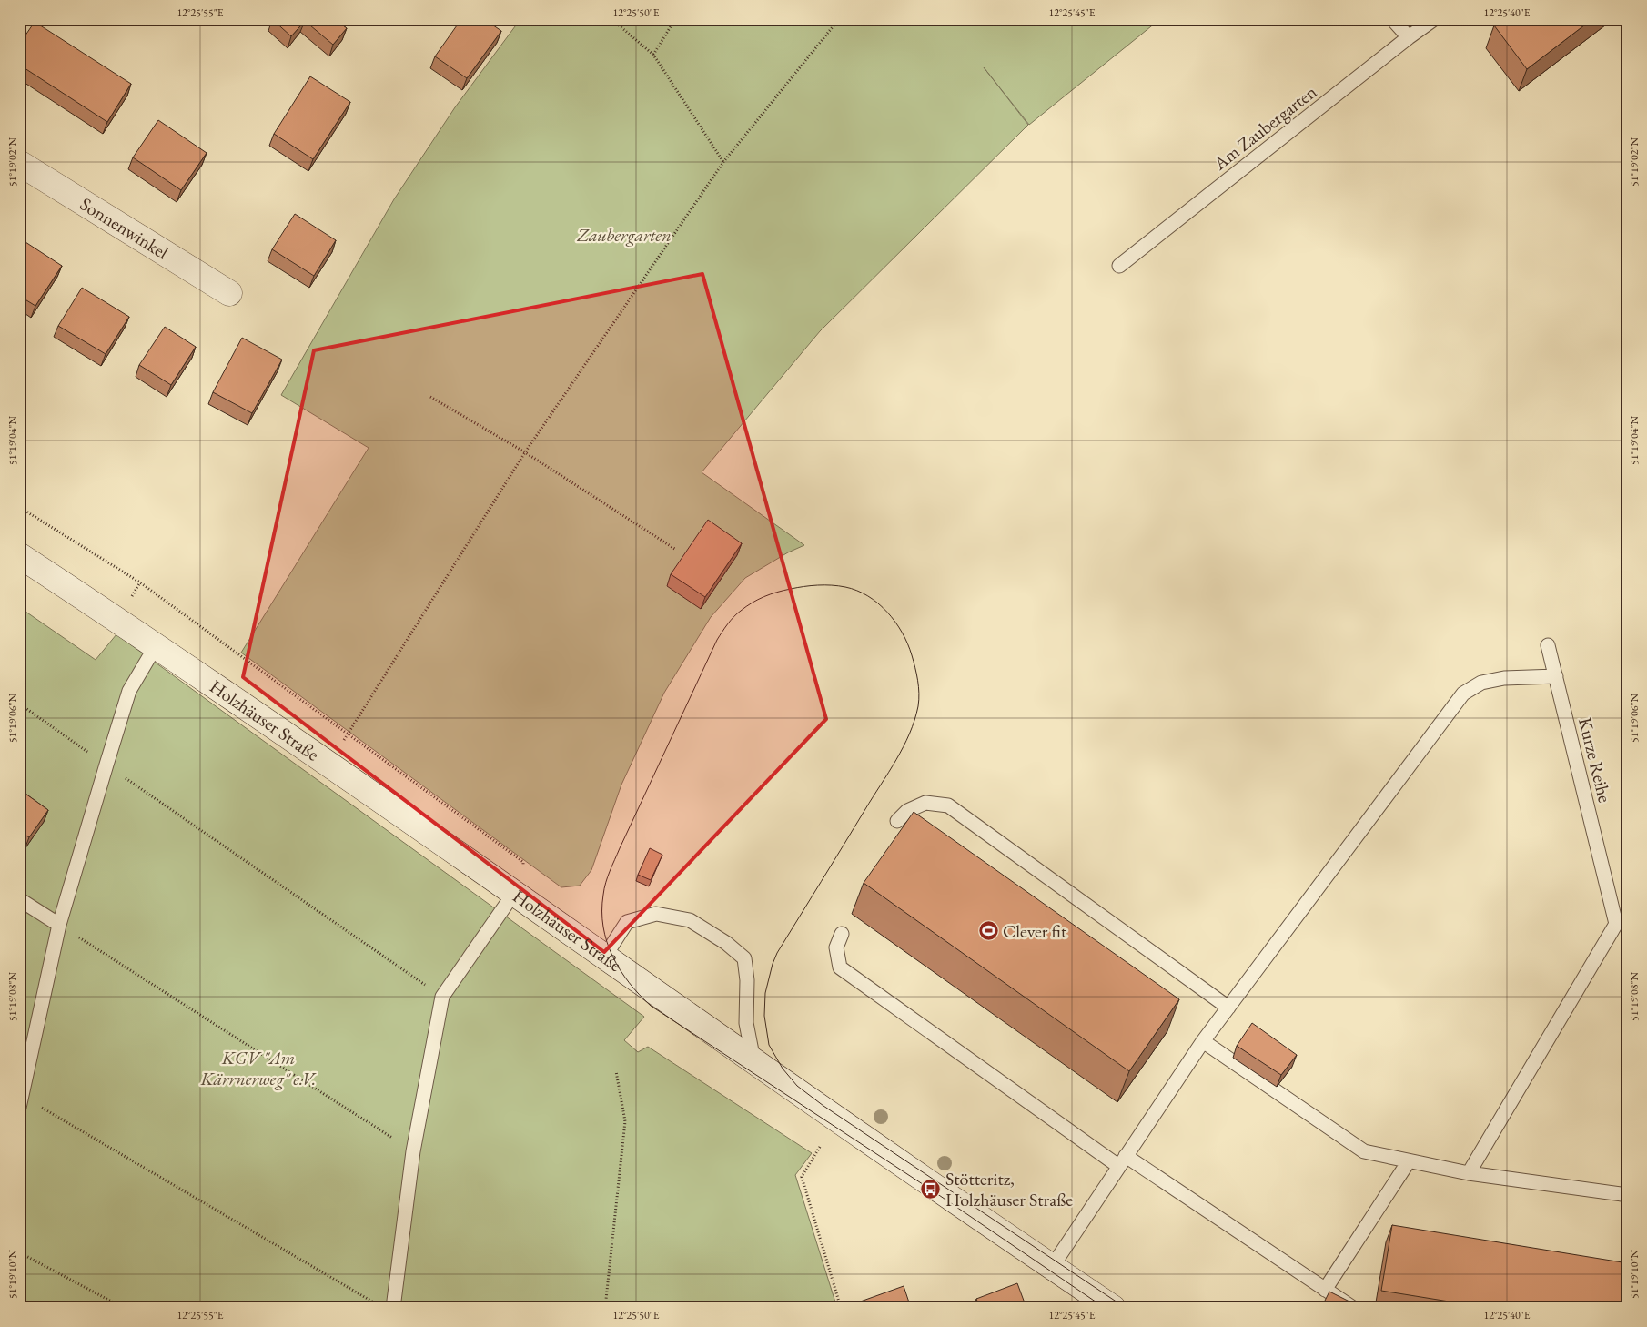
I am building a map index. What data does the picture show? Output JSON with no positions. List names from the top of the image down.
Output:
{
  "streets": {
    "main road": ["Sonnenwinkel", "Holzhäuser Straße"],
    "lane": ["Am Zaubergarten", "Kurze Reihe"]
  },
  "parks": ["Zaubergarten", "KGV \"Am Kärrnerweg\" e.V."],
  "places": {
    "sports": ["Clever fit"],
    "bus stop": ["Stötteritz, Holzhäuser Straße"]
  },
  "coordinates": [
    "12°25'55\"E",
    "12°25'50\"E",
    "12°25'45\"E",
    "12°25'40\"E",
    "51°19'02\"N",
    "51°19'04\"N",
    "51°19'06\"N",
    "51°19'08\"N",
    "51°19'10\"N"
  ]
}
